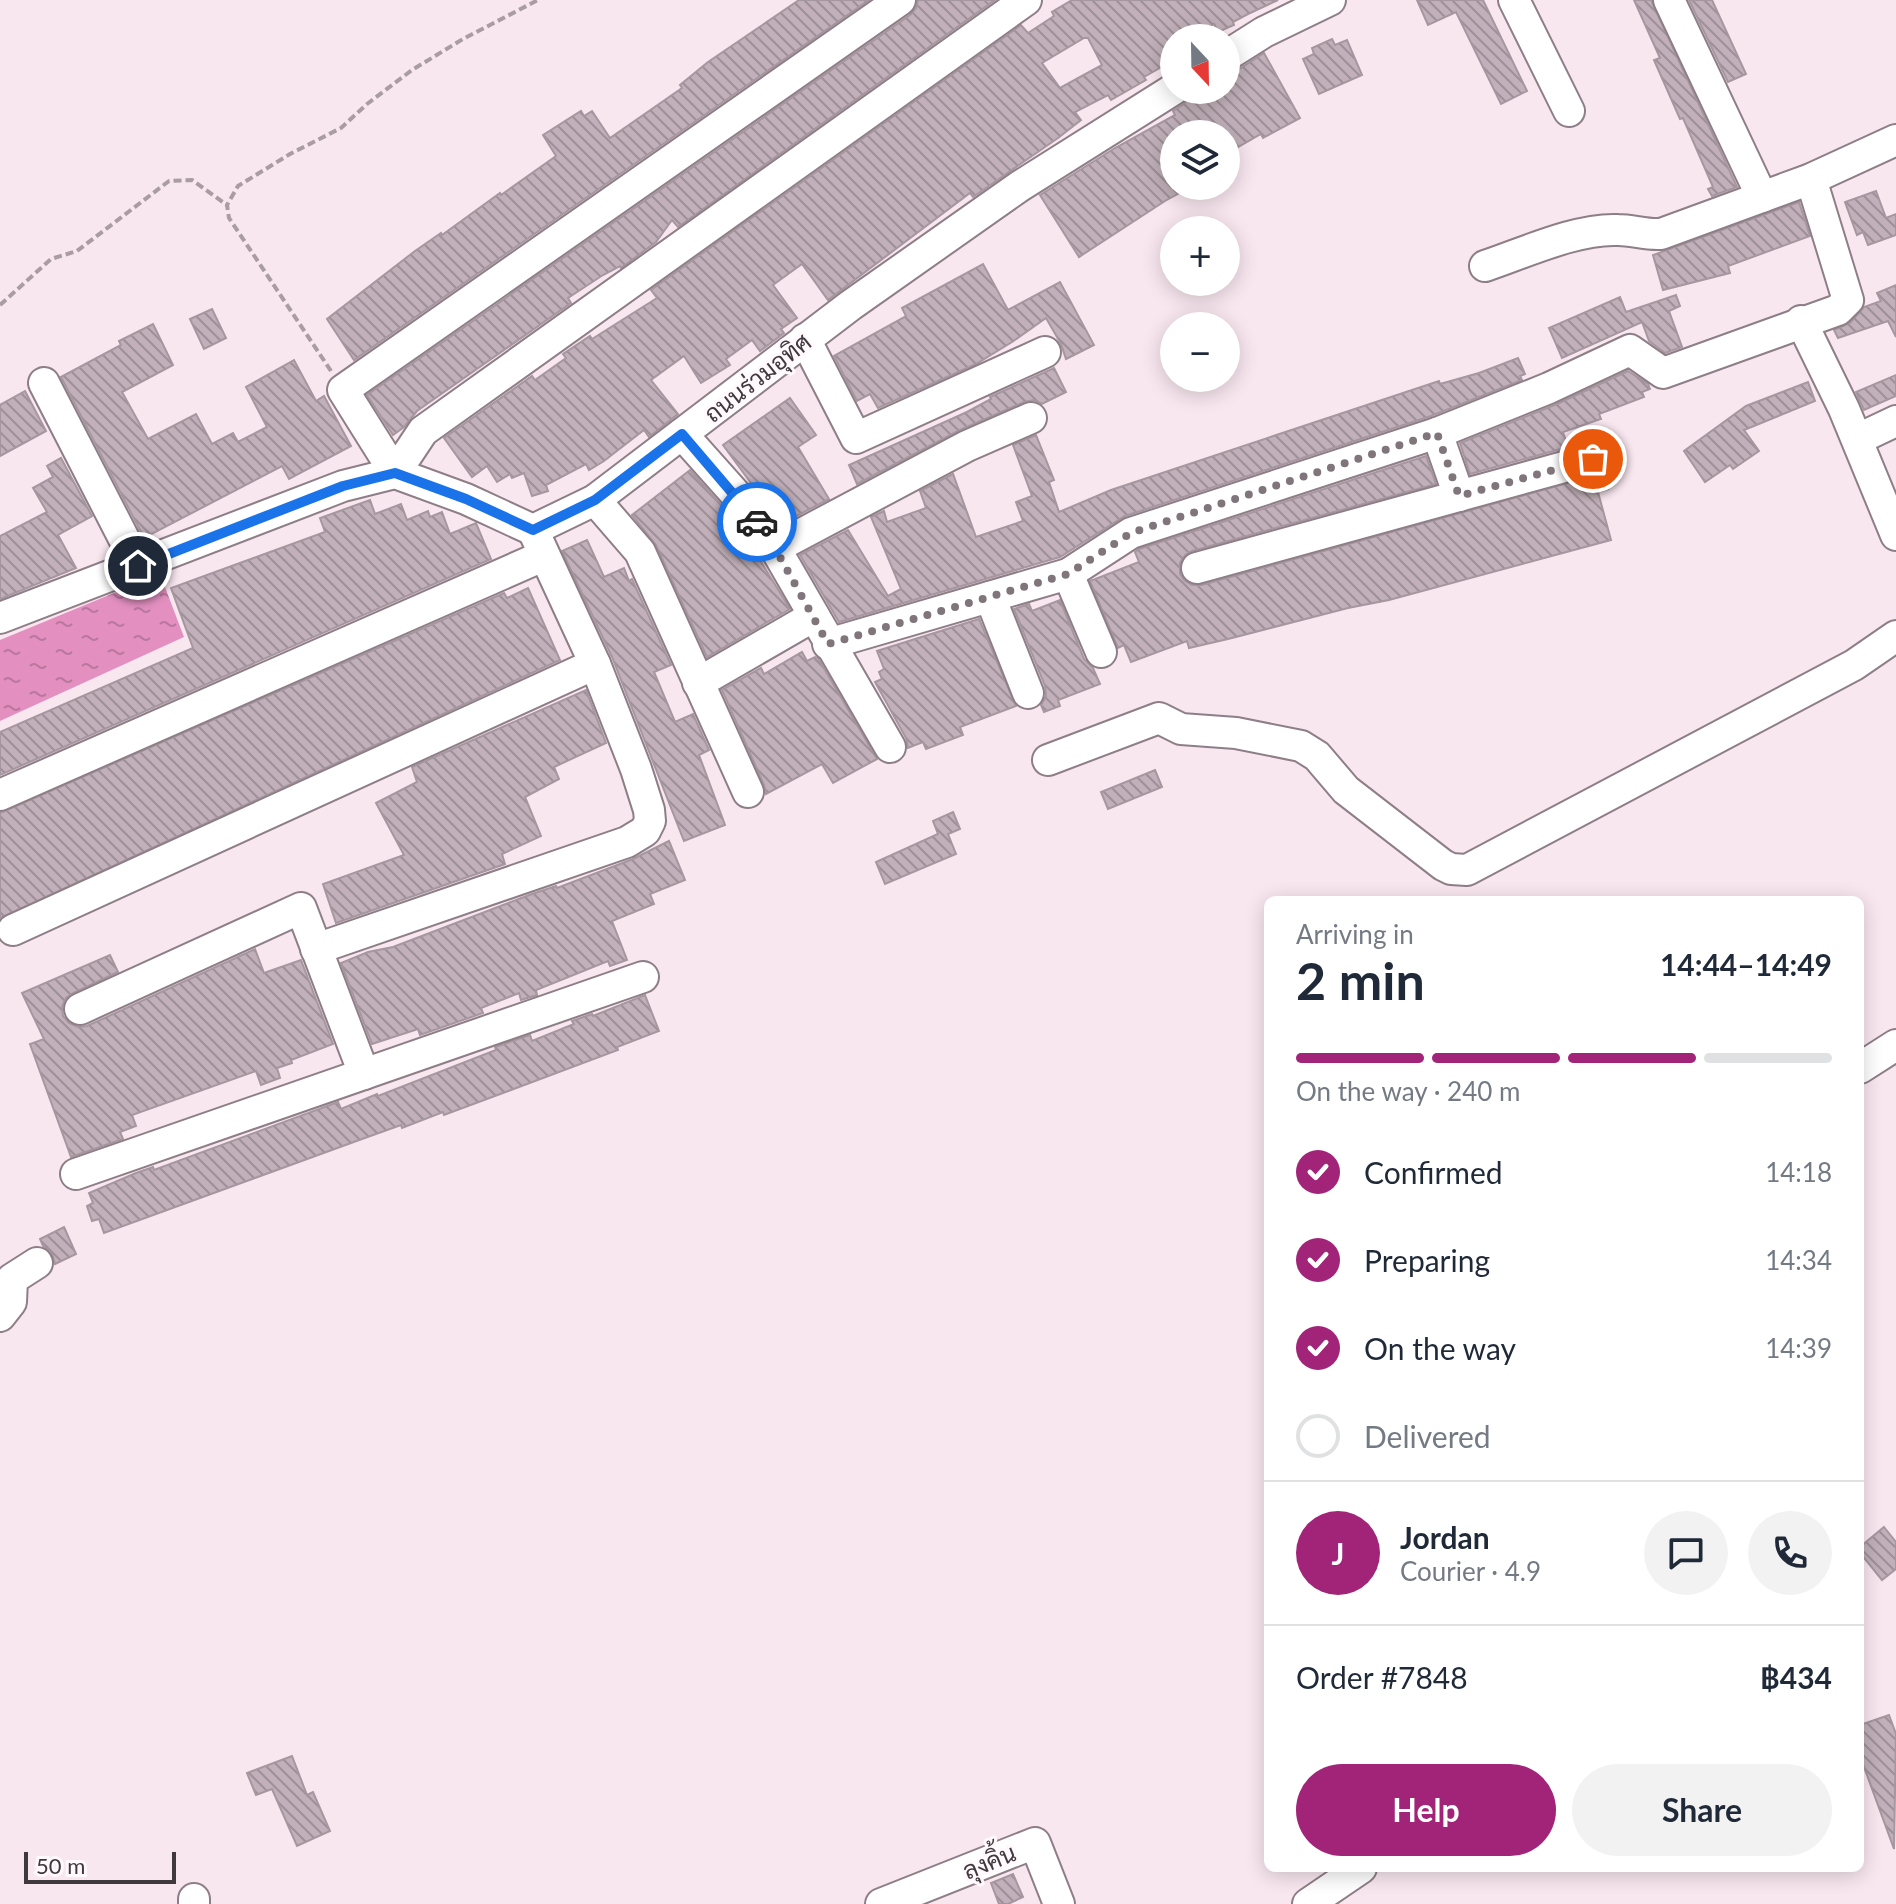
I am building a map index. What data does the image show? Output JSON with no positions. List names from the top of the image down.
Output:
{
  "streets": {
    "street": ["ถนนร่วมอุทิศ", "ลุงคิ้น"]
  },
  "scale_bar": "50 m",
  "north": "bottom",
  "page": {
    "map_buttons": ["+", "−"],
    "heading": ["2 min", "Arriving in", "14:44–14:49"],
    "panel": [
      "Jordan",
      "Courier · 4.9",
      "Order #7848",
      "฿434"
    ],
    "bar": "On the way · 240 m",
    "list": [
      ["Confirmed", "14:18"],
      ["Preparing", "14:34"],
      ["On the way", "14:39"],
      "Delivered"
    ],
    "round": "J",
    "buttons": ["Help", "Share"],
    "scale": "50 m"
  }
}
